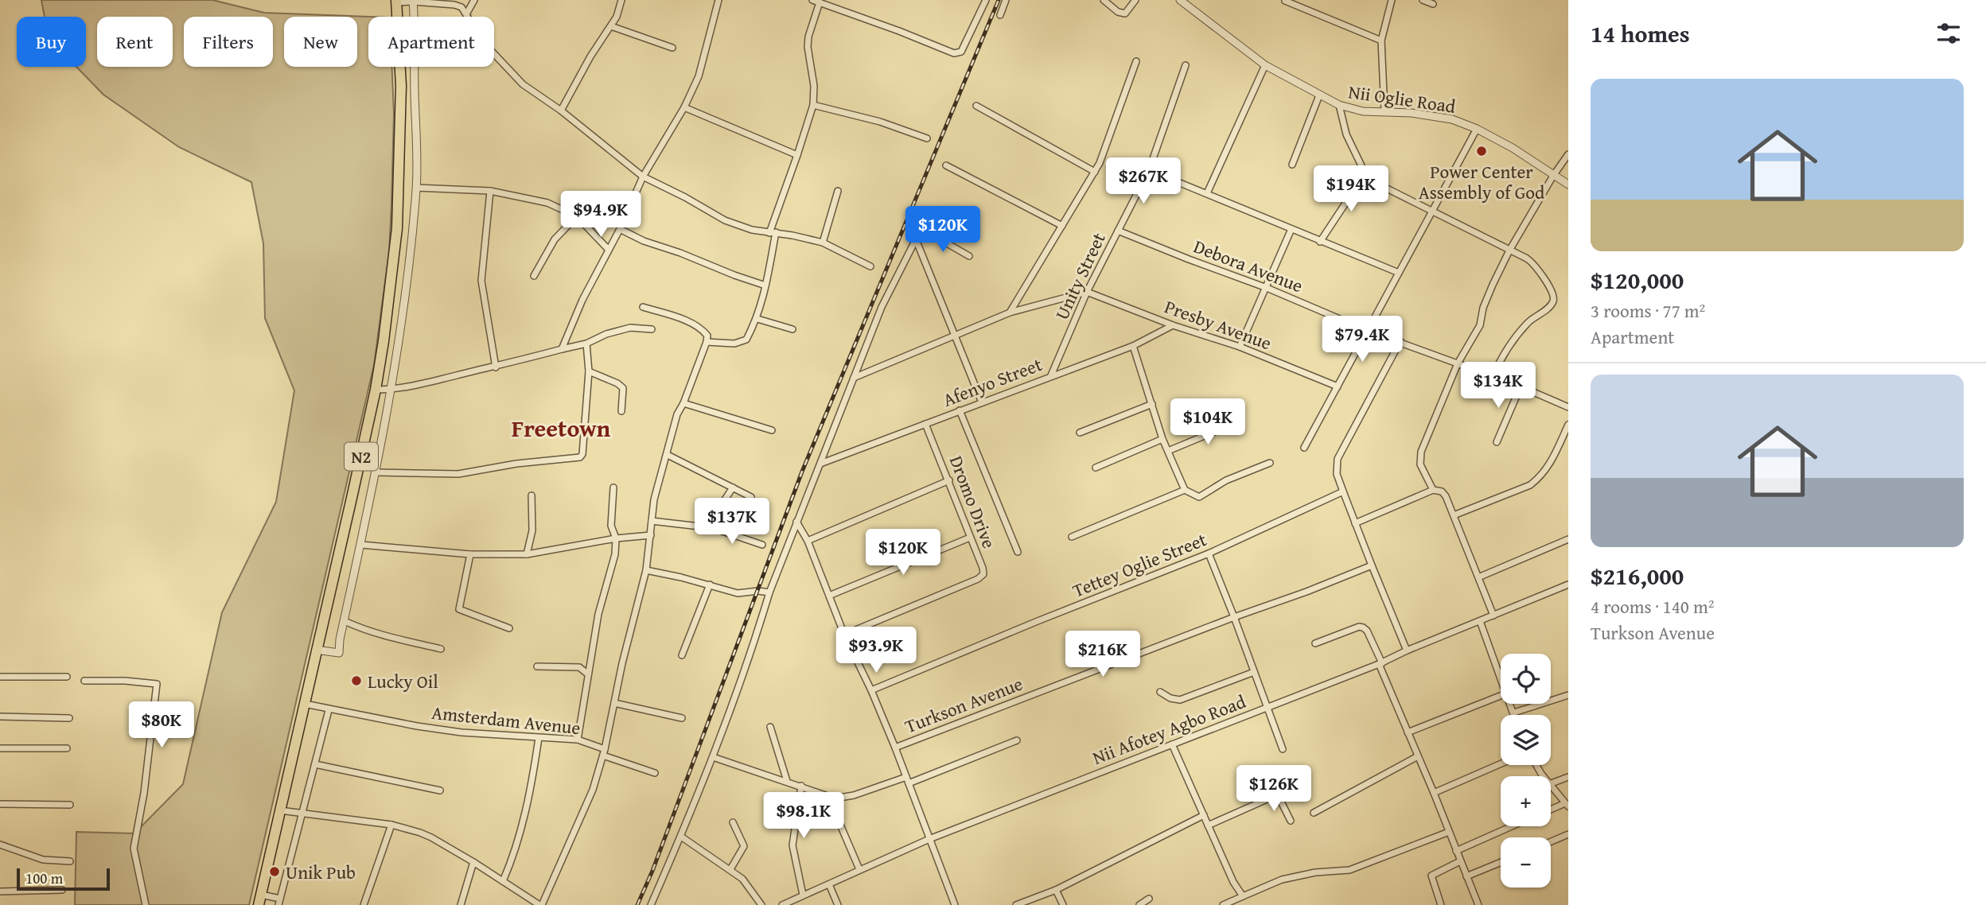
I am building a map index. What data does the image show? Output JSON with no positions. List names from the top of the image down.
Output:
{
  "streets": {
    "highway": ["N2"],
    "street": [
      "Nii Oglie Road",
      "Debora Avenue",
      "Unity Street",
      "Presby Avenue",
      "Afenyo Street",
      "Dromo Drive",
      "Tettey Oglie Street",
      "Turkson Avenue",
      "Amsterdam Avenue",
      "Nii Afotey Agbo Road"
    ]
  },
  "crossings": [
    ["Debora Avenue", "Unity Street"],
    ["Unity Street", "Presby Avenue"],
    ["Unity Street", "Afenyo Street"],
    ["Presby Avenue", "Afenyo Street"],
    ["Afenyo Street", "Dromo Drive"],
    ["N2", "Amsterdam Avenue"]
  ],
  "districts": ["Freetown"],
  "places": ["Power Center Assembly of God", "Lucky Oil", "Unik Pub"],
  "scale_bar": "100 m",
  "page": {
    "heading": "14 homes",
    "chip": [
      "Buy",
      "Rent",
      "Filters",
      "New",
      "Apartment"
    ],
    "list": [
      {
        "name": "$120,000",
        "note": "3 rooms · 77 m² · Apartment"
      },
      {
        "name": "$216,000",
        "note": "4 rooms · 140 m² · Turkson Avenue"
      }
    ],
    "price": [
      "$267K",
      "$194K",
      "$94.9K",
      "$120K",
      "$79.4K",
      "$134K",
      "$104K",
      "$137K",
      "$120K",
      "$93.9K",
      "$216K",
      "$80K",
      "$126K",
      "$98.1K"
    ],
    "map_buttons": ["+", "−"],
    "scale": "100 m"
  }
}
